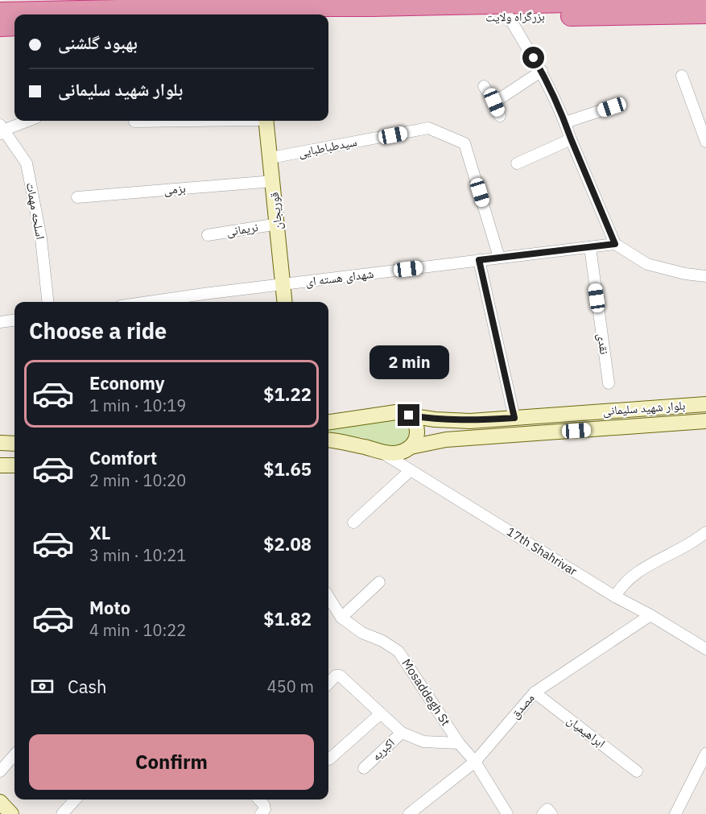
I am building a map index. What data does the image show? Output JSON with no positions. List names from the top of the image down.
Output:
{
  "streets": {
    "highway": ["بزرگراه ولایت"],
    "main road": ["قوریجان", "بلوار شهید سلیمانی"],
    "street": [
      "سیدطباطبایی",
      "بزمی",
      "اسلحه مهمات",
      "نریمانی",
      "شهدای هسته ای",
      "نقدی",
      "17th Shahrivar",
      "Mosaddegh St",
      "مصدق",
      "ابراهیمیان",
      "اکبریه"
    ]
  },
  "crossings": [
    ["سیدطباطبایی", "قوریجان"],
    ["سیدطباطبایی", "شهدای هسته ای"],
    ["بزمی", "قوریجان"],
    ["قوریجان", "نریمانی"],
    ["قوریجان", "شهدای هسته ای"],
    ["شهدای هسته ای", "نقدی"],
    ["بلوار شهید سلیمانی", "17th Shahrivar"],
    ["17th Shahrivar", "مصدق"],
    ["Mosaddegh St", "مصدق"],
    ["Mosaddegh St", "اکبریه"],
    ["مصدق", "ابراهیمیان"]
  ],
  "page": {
    "banner": ["بهبود گلشنی", "بلوار شهید سلیمانی"],
    "heading": "Choose a ride",
    "bubble": "2 min",
    "list": [
      {
        "name": "Economy",
        "note": "1 min · 10:19",
        "value": "$1.22"
      },
      {
        "name": "Comfort",
        "note": "2 min · 10:20",
        "value": "$1.65"
      },
      {
        "name": "XL",
        "note": "3 min · 10:21",
        "value": "$2.08"
      },
      {
        "name": "Moto",
        "note": "4 min · 10:22",
        "value": "$1.82"
      }
    ],
    "pay": ["Cash", "450 m"],
    "buttons": "Confirm"
  }
}
